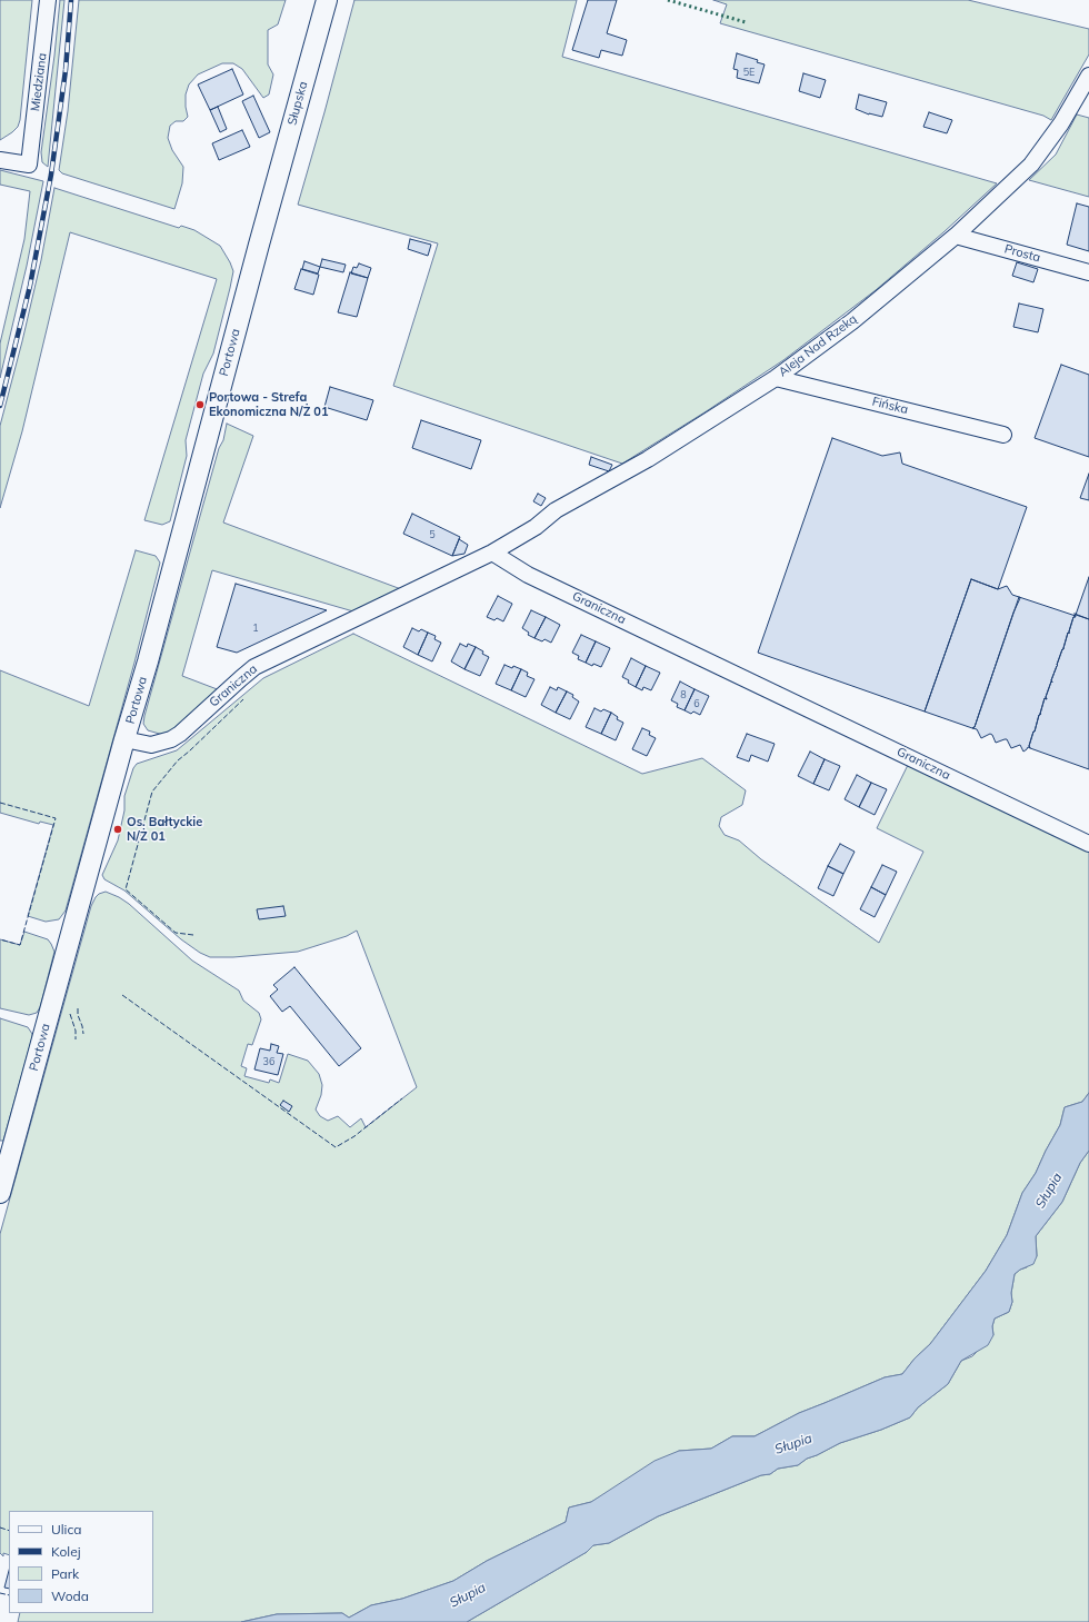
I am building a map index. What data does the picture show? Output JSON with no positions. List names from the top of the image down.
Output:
{
  "streets": {
    "main road": ["Słupska", "Portowa"],
    "street": [
      "Miedziana",
      "Prosta",
      "Aleja Nad Rzeką",
      "Fińska",
      "Graniczna"
    ]
  },
  "crossings": [
    ["Słupska", "Portowa"],
    ["Prosta", "Aleja Nad Rzeką"],
    ["Aleja Nad Rzeką", "Fińska"],
    ["Aleja Nad Rzeką", "Graniczna"],
    ["Portowa", "Graniczna"]
  ],
  "water": ["Słupia"],
  "places": ["Portowa - Strefa Ekonomiczna N/Ż 01", "Os. Bałtyckie N/Ż 01"],
  "house_numbers": [
    "5E",
    "5",
    "1",
    "8",
    "6",
    "36"
  ],
  "legend": [
    "Ulica",
    "Kolej",
    "Park",
    "Woda"
  ]
}
